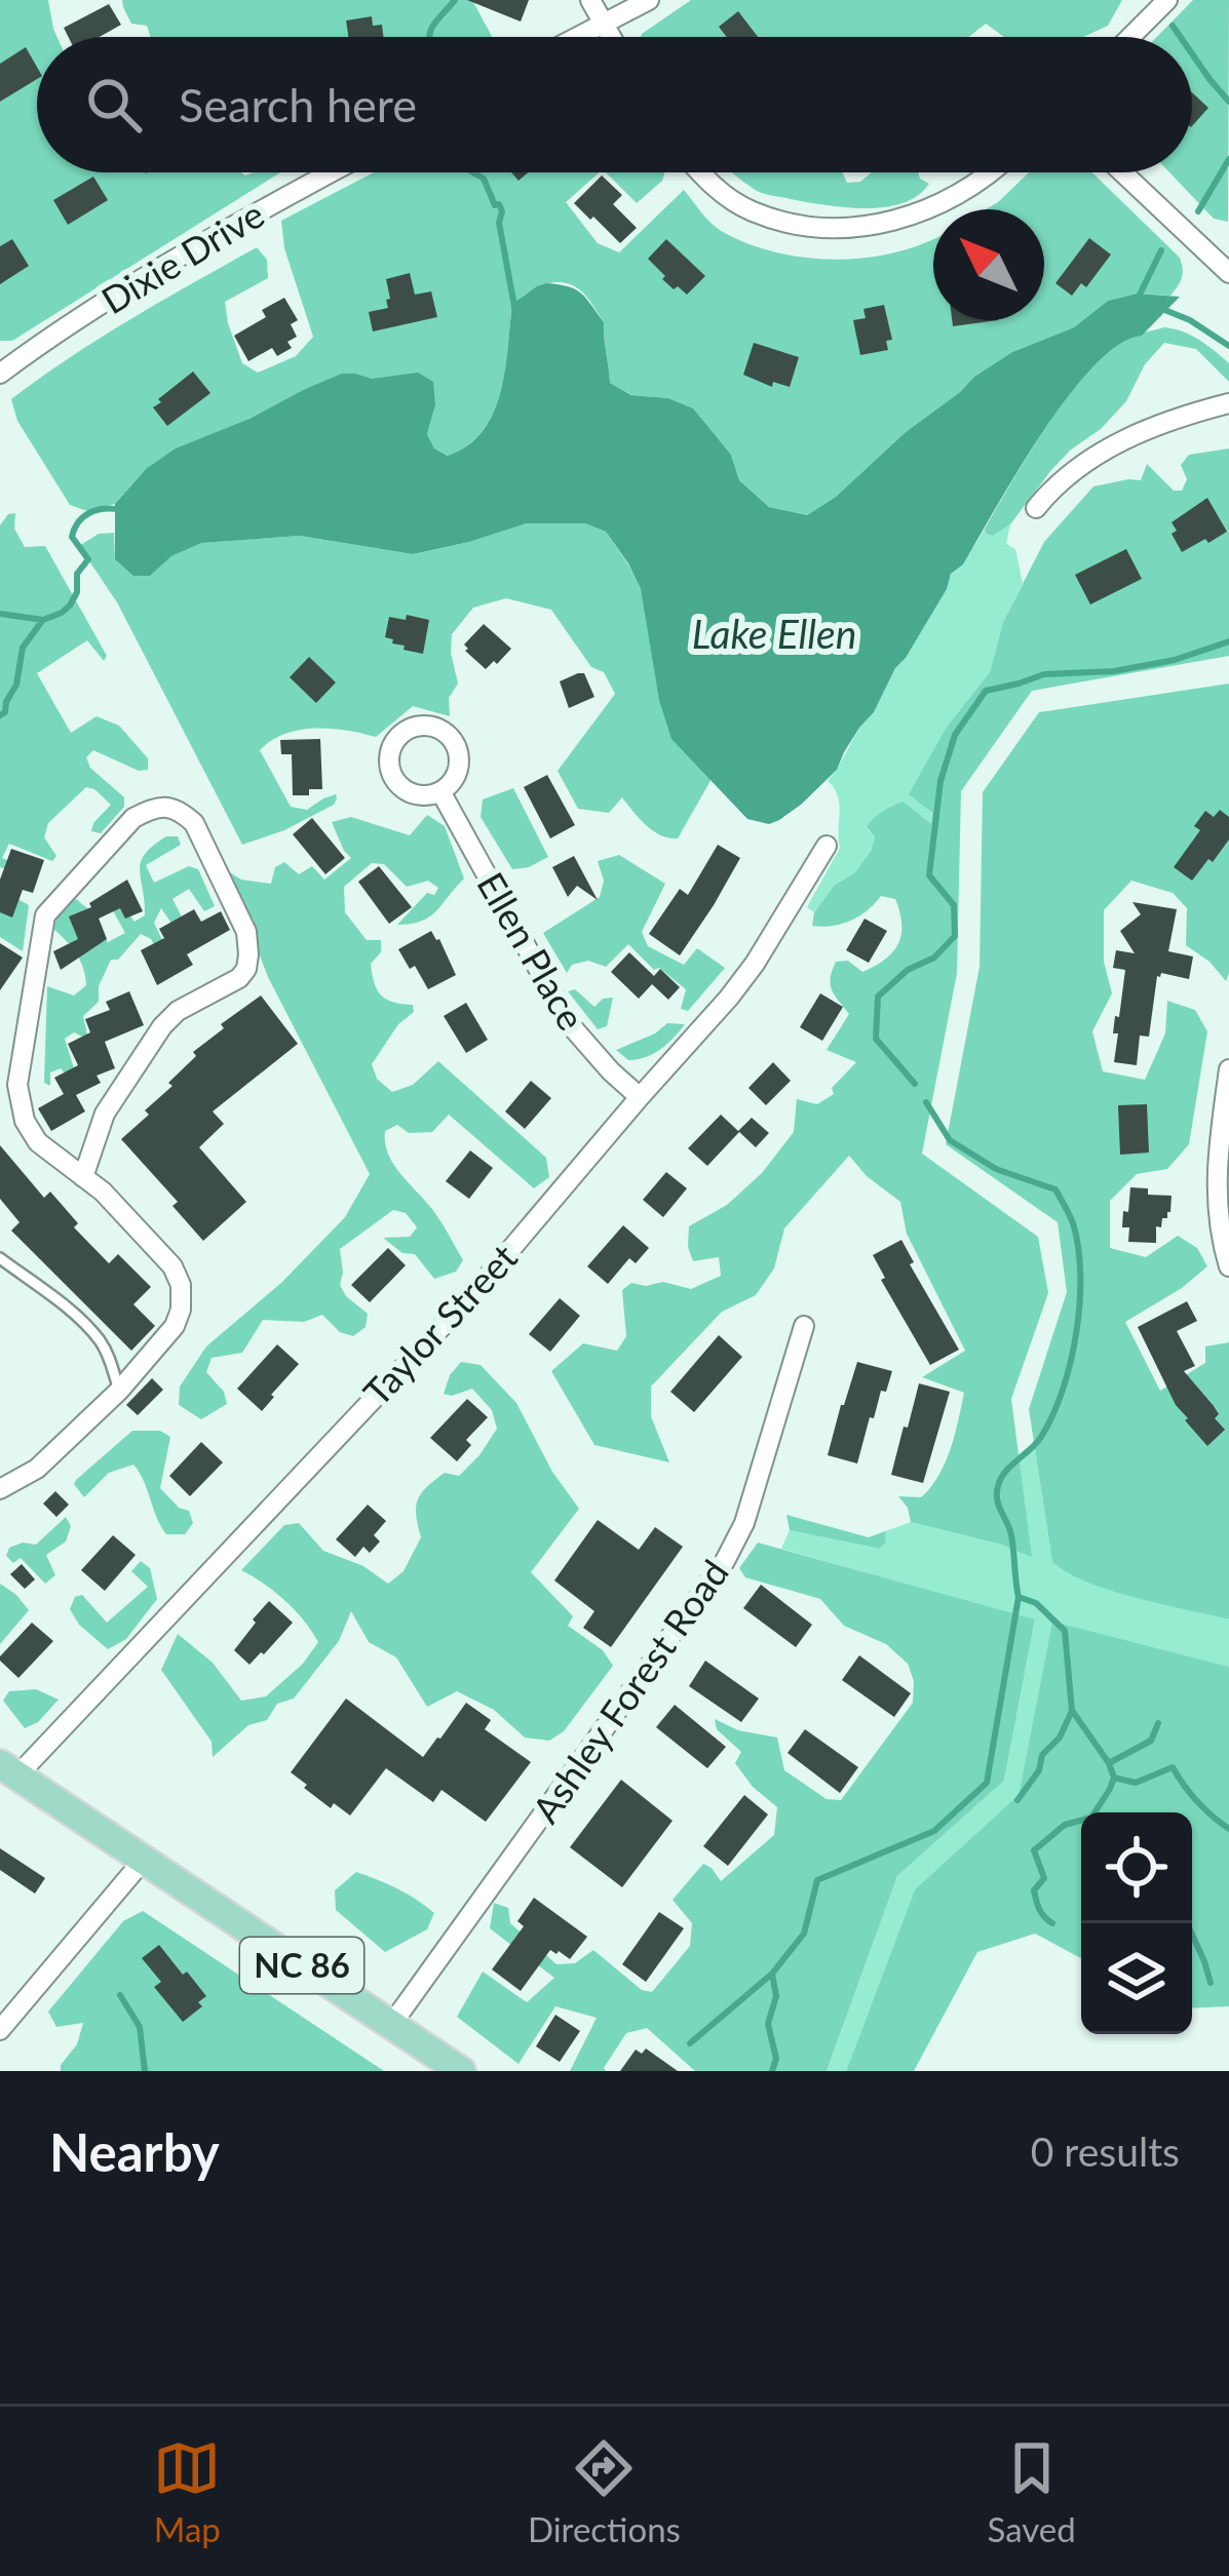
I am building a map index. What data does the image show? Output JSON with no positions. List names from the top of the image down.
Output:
{
  "streets": {
    "main road": ["NC 86"],
    "street": [
      "Dixie Drive",
      "Ellen Place",
      "Taylor Street",
      "Ashley Forest Road"
    ]
  },
  "crossings": [
    ["Ellen Place", "Taylor Street"],
    ["Taylor Street", "NC 86"],
    ["Ashley Forest Road", "NC 86"]
  ],
  "water": ["Lake Ellen"],
  "north": "top left",
  "page": {
    "search": "Search here",
    "heading": ["Nearby", "0 results"],
    "nav": ["Map", "Directions", "Saved"]
  }
}
